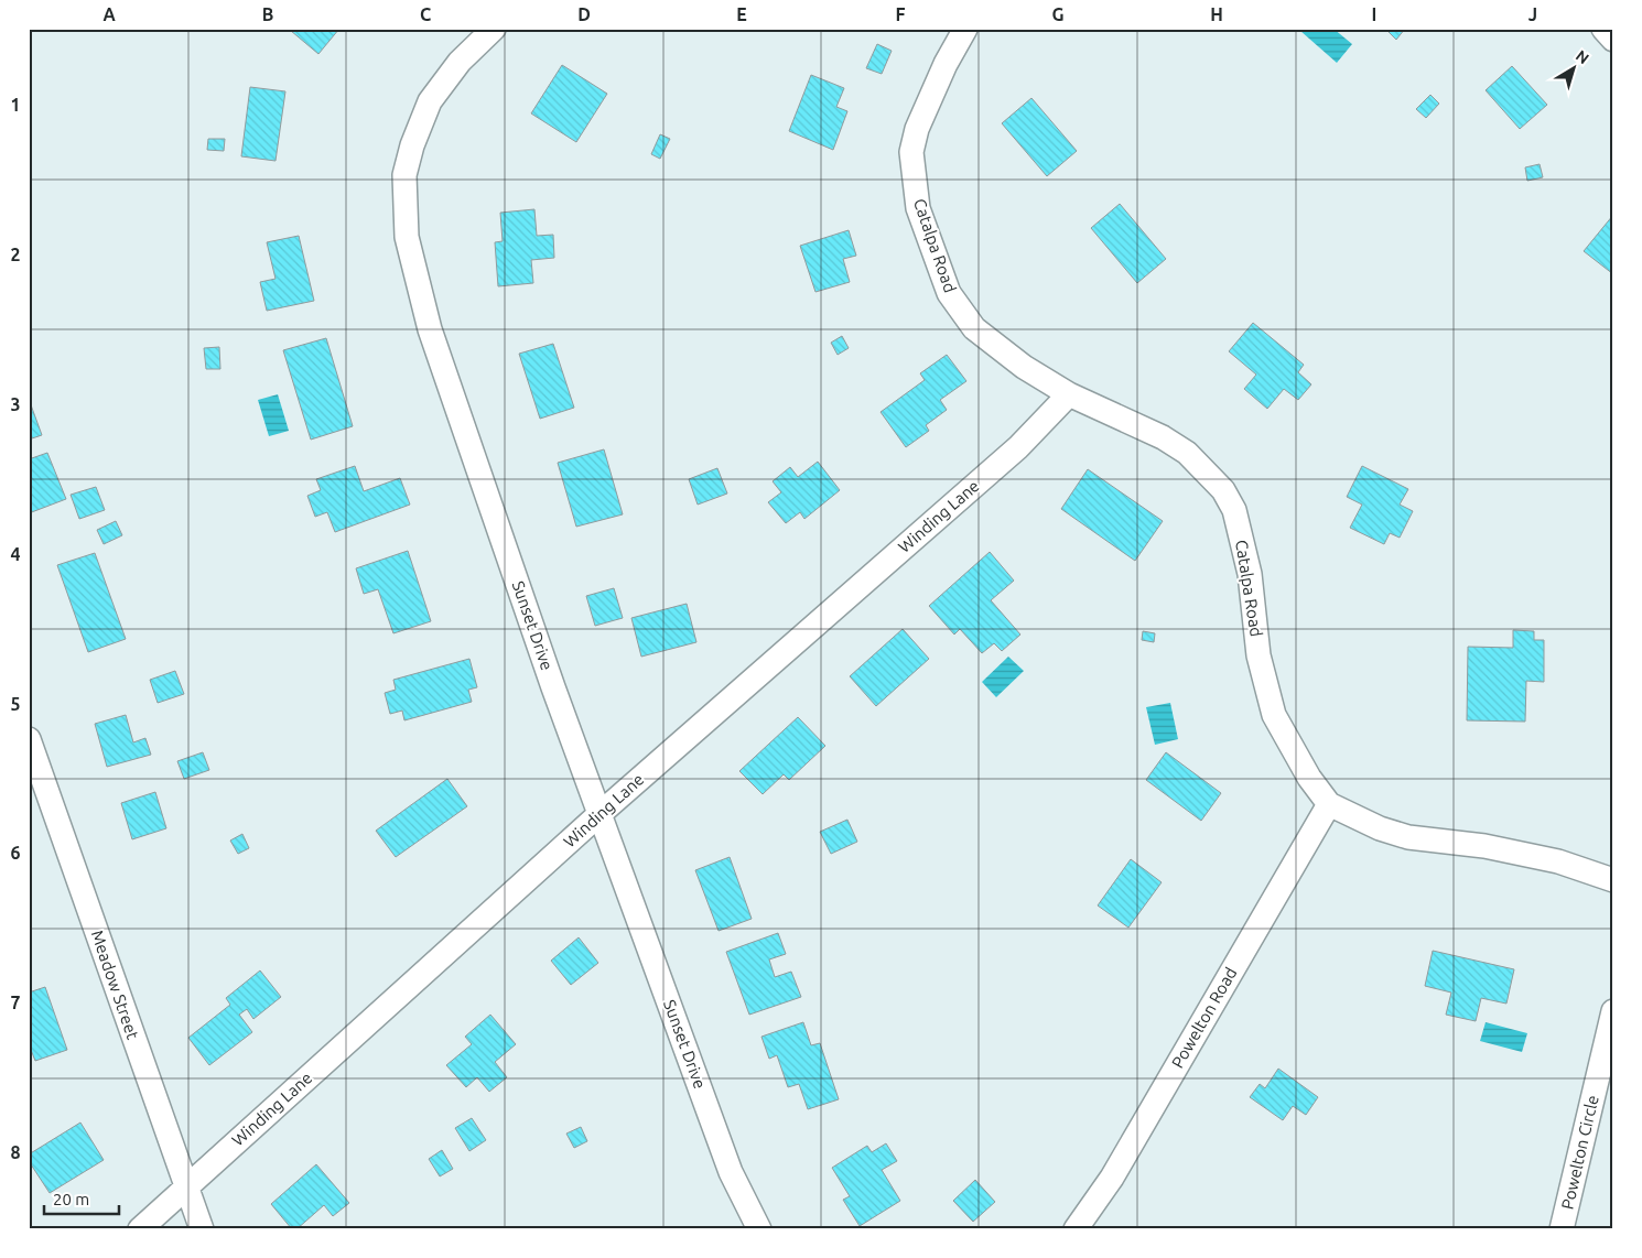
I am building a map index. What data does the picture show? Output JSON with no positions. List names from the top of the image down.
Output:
{
  "streets": {
    "street": [
      "Catalpa Road",
      "Winding Lane",
      "Sunset Drive",
      "Meadow Street",
      "Powelton Road",
      "Powelton Circle"
    ]
  },
  "crossings": [
    ["Catalpa Road", "Winding Lane"],
    ["Catalpa Road", "Powelton Road"],
    ["Winding Lane", "Sunset Drive"],
    ["Winding Lane", "Meadow Street"]
  ],
  "scale_bar": "20 m",
  "north": "top right",
  "grid": {
    "columns": [
      "A",
      "B",
      "C",
      "D",
      "E",
      "F",
      "G",
      "H",
      "I",
      "J"
    ],
    "rows": [
      "1",
      "2",
      "3",
      "4",
      "5",
      "6",
      "7",
      "8"
    ]
  }
}
